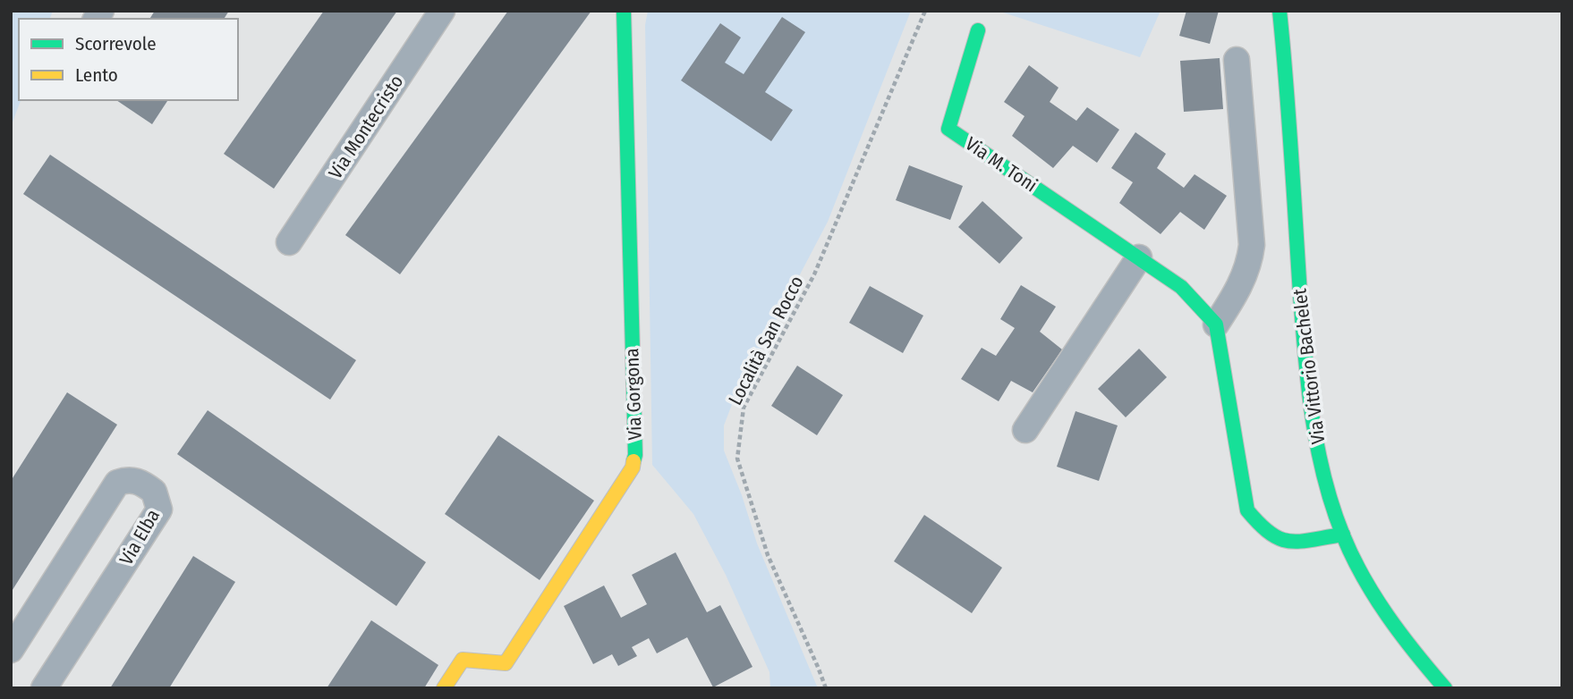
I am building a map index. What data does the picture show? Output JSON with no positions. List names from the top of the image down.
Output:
{
  "streets": {
    "street": [
      "Via Montecristo",
      "Via M. Toni",
      "Via Vittorio Bachelet",
      "Via Gorgona",
      "Via Elba"
    ],
    "path": ["Località San Rocco"]
  },
  "legend": ["Scorrevole", "Lento"]
}
